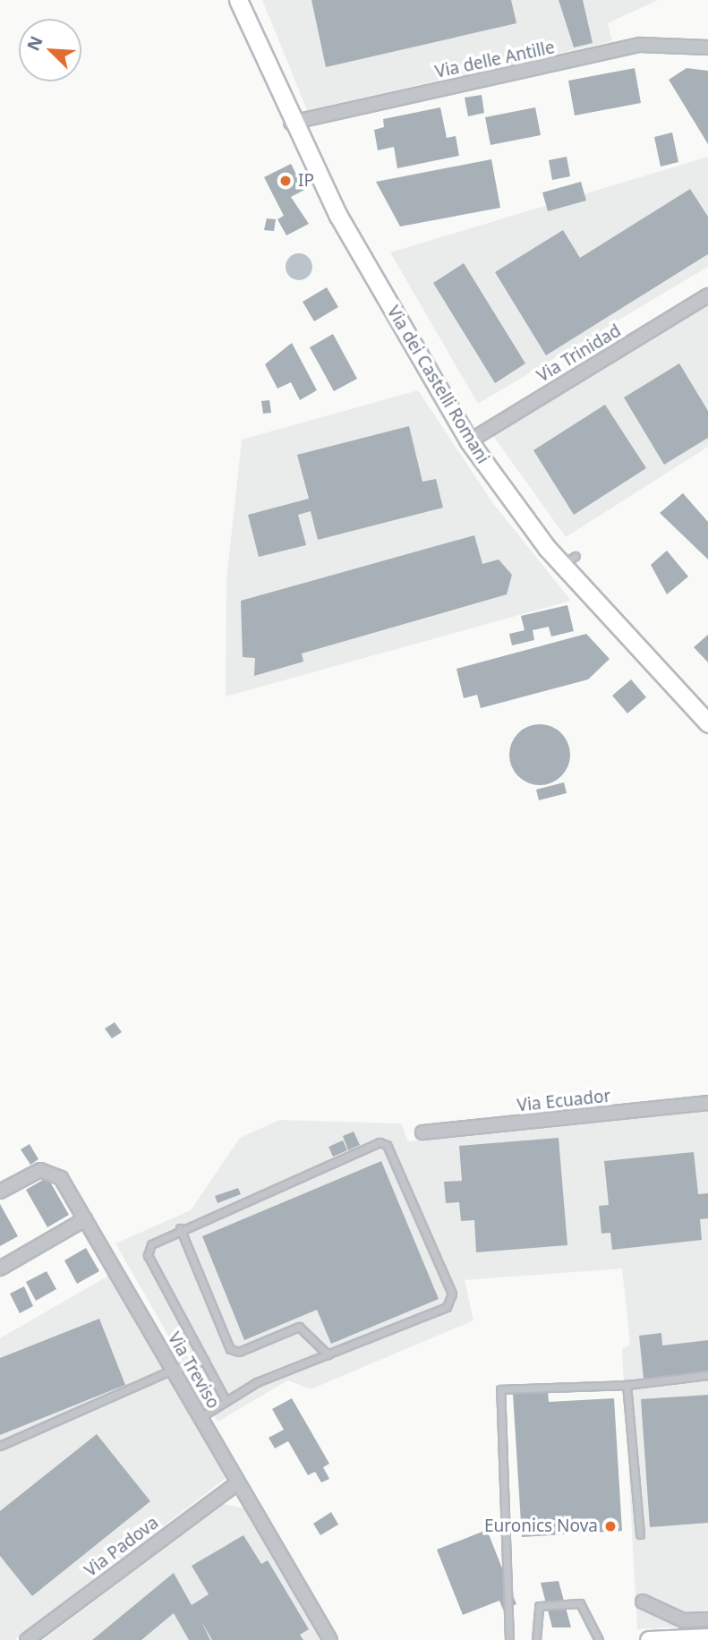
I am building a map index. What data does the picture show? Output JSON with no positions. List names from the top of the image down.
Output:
{
  "streets": {
    "main road": ["Via dei Castelli Romani"],
    "street": [
      "Via delle Antille",
      "Via Trinidad",
      "Via Ecuador",
      "Via Treviso",
      "Via Padova"
    ]
  },
  "crossings": [
    ["Via delle Antille", "Via dei Castelli Romani"],
    ["Via Trinidad", "Via dei Castelli Romani"],
    ["Via Treviso", "Via Padova"]
  ],
  "places": ["IP", "Euronics Nova"],
  "north": "top left"
}
